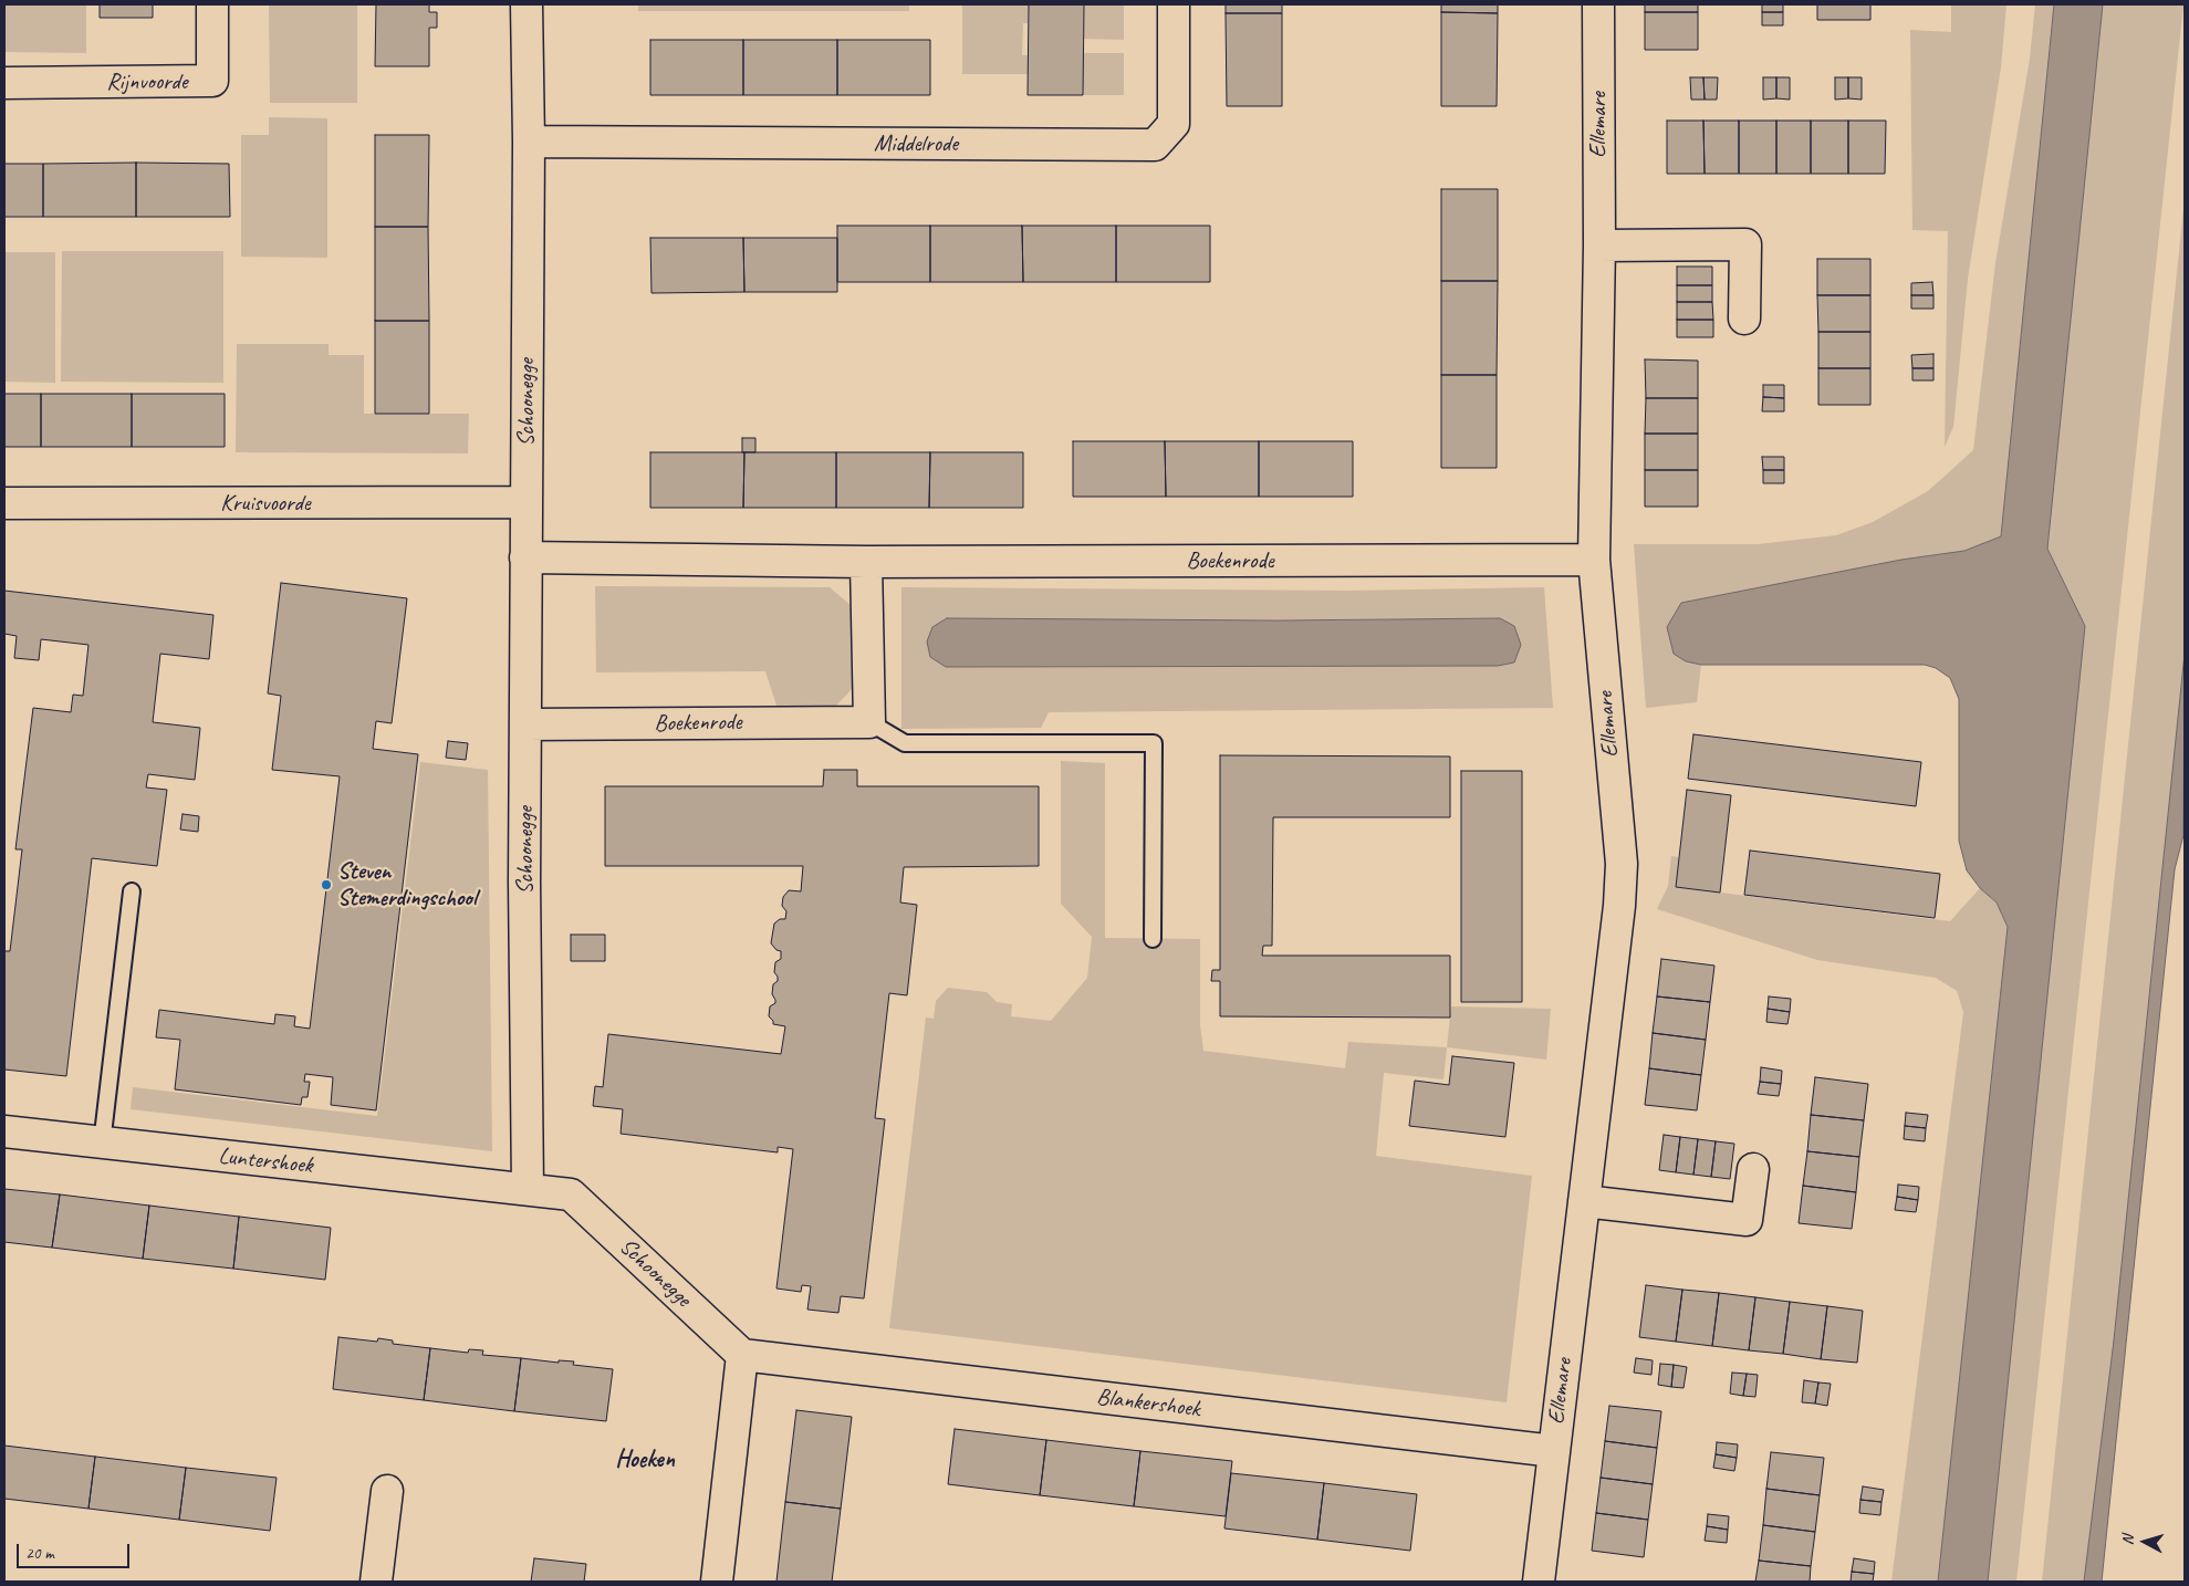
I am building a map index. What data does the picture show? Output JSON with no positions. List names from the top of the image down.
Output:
{
  "streets": {
    "street": [
      "Rijnvoorde",
      "Ellemare",
      "Middelrode",
      "Schoonegge",
      "Kruisvoorde",
      "Boekenrode",
      "Luntershoek",
      "Blankershoek"
    ]
  },
  "crossings": [
    ["Ellemare", "Boekenrode"],
    ["Ellemare", "Blankershoek"],
    ["Middelrode", "Schoonegge"],
    ["Schoonegge", "Kruisvoorde"],
    ["Schoonegge", "Boekenrode"],
    ["Schoonegge", "Luntershoek"],
    ["Schoonegge", "Blankershoek"]
  ],
  "districts": ["Hoeken"],
  "places": ["Steven Stemerdingschool"],
  "scale_bar": "20 m",
  "north": "left"
}
